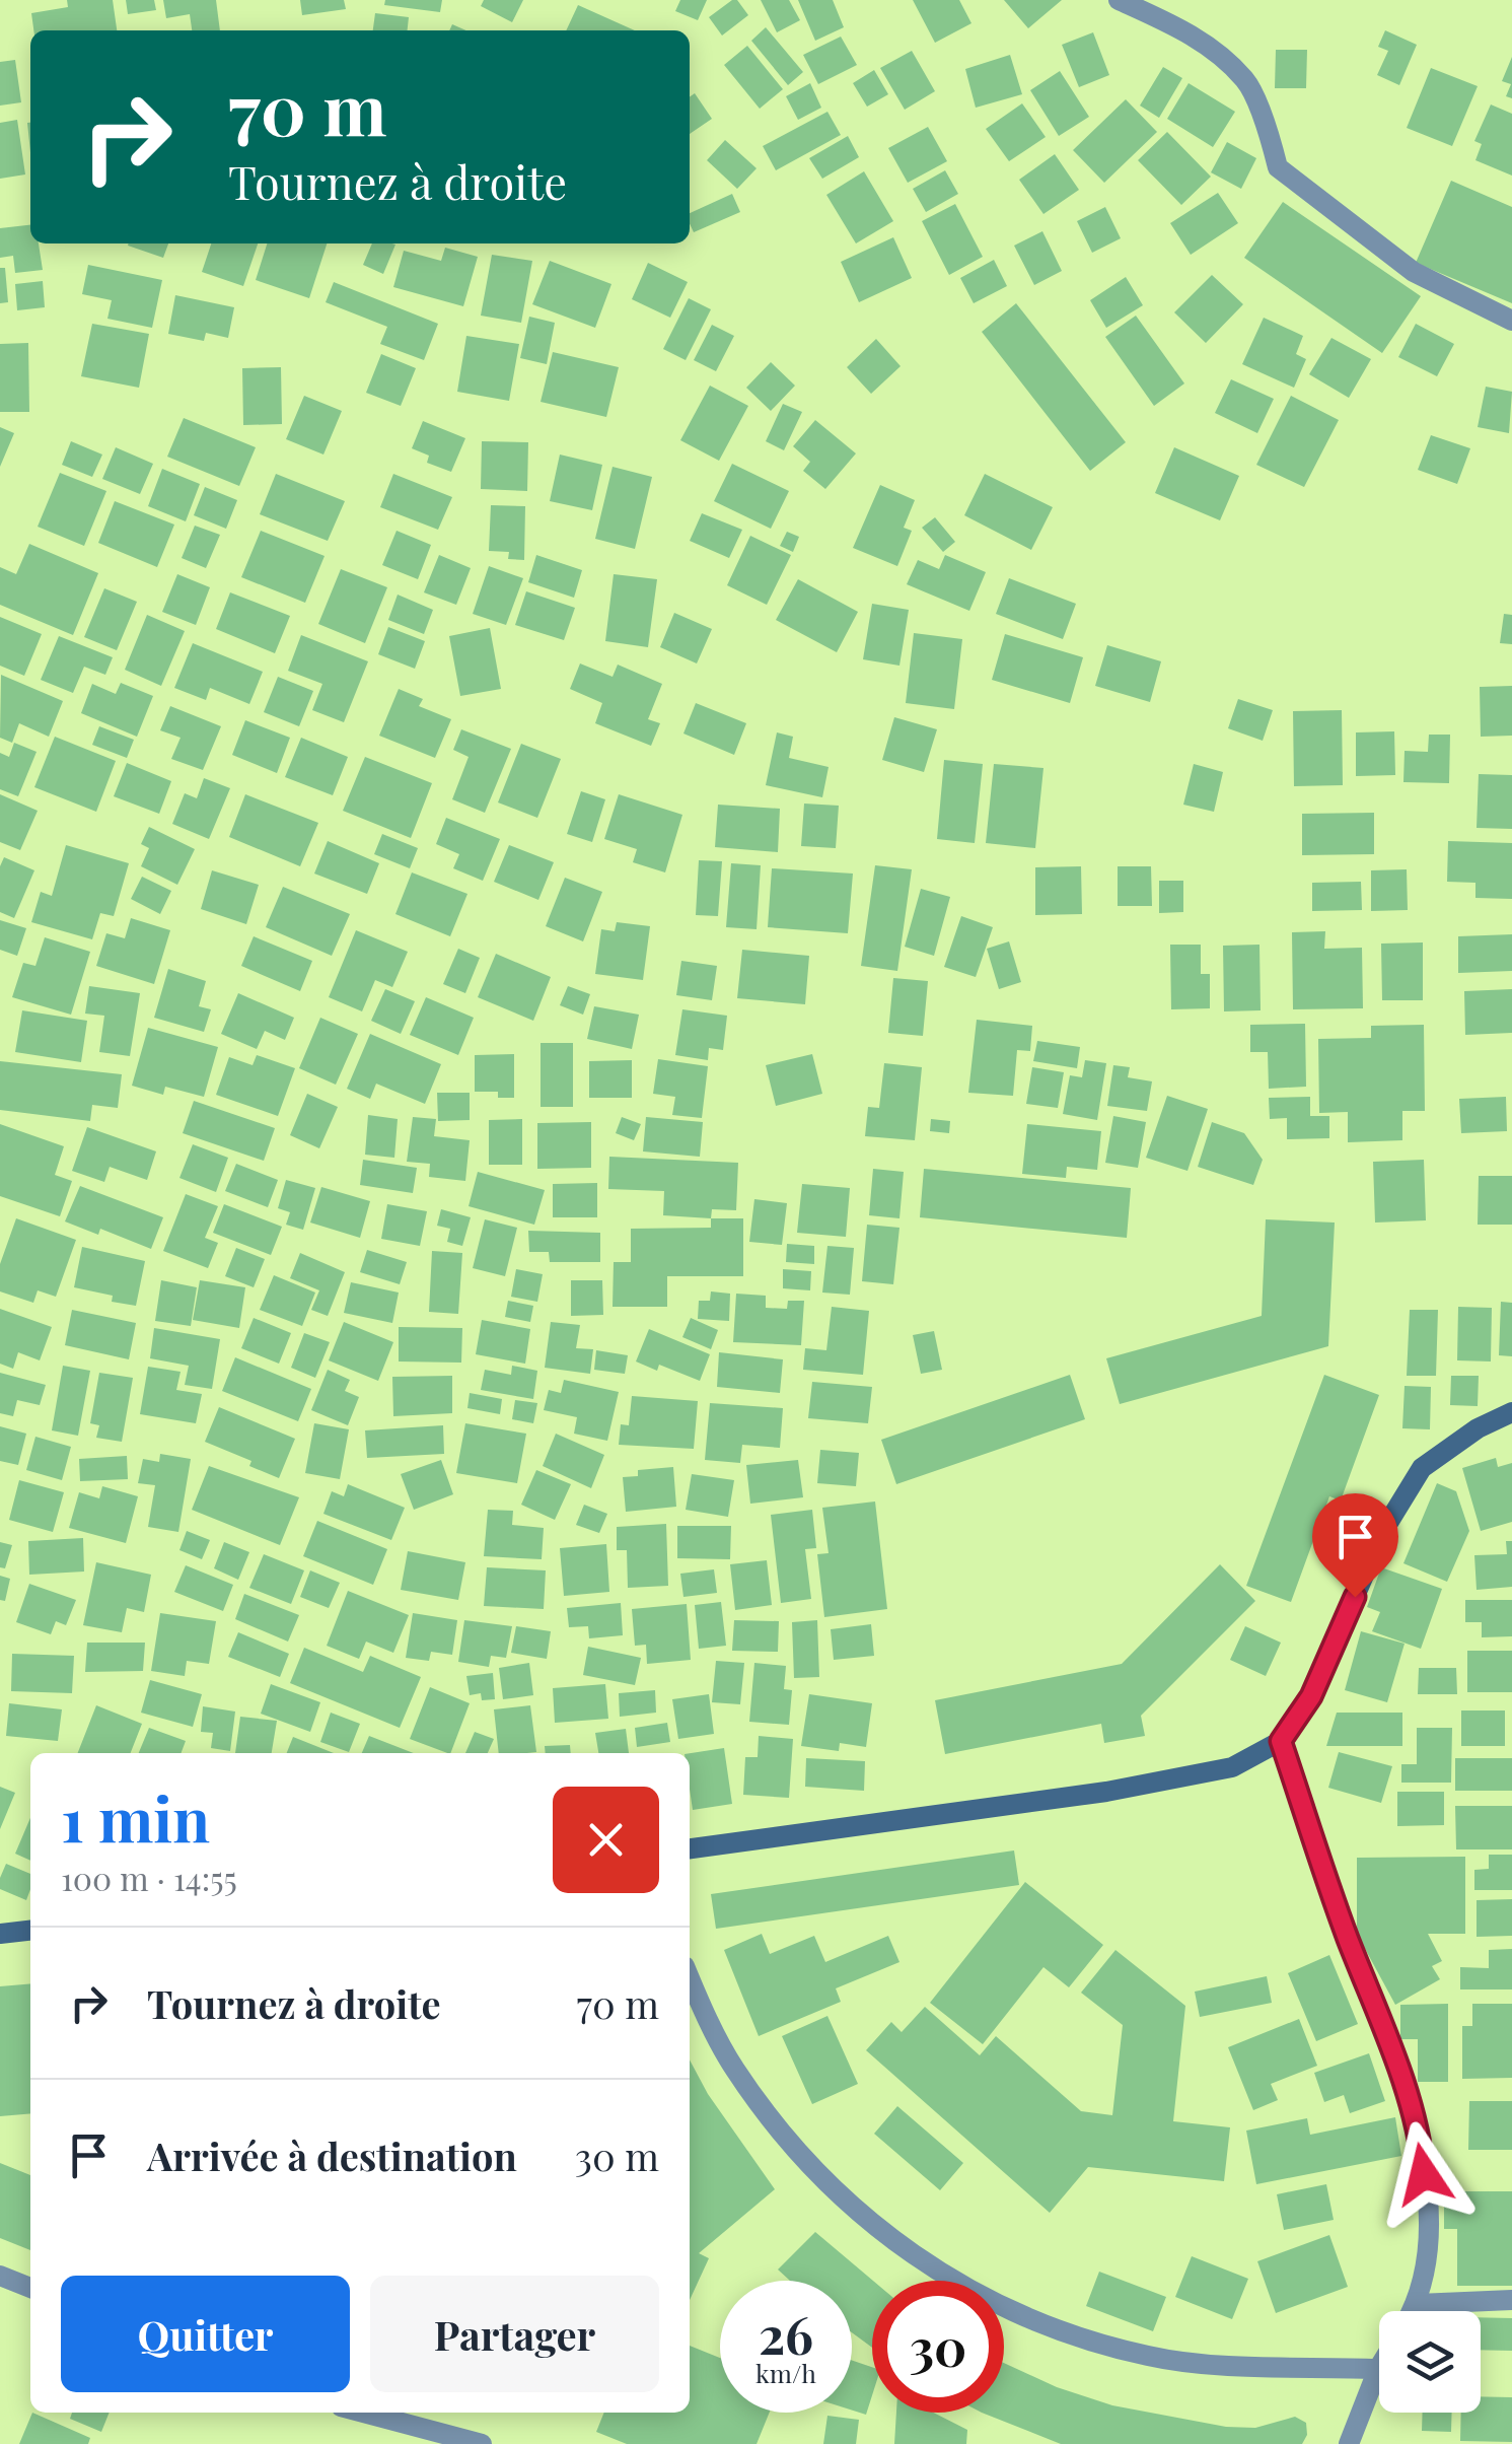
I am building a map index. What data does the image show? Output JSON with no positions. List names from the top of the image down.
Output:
{
  "page": {
    "turn": ["70 m", "Tournez à droite"],
    "heading": ["1 min", "100 m · 14:55"],
    "list": [
      {
        "name": "Tournez à droite",
        "value": "70 m"
      },
      {
        "name": "Arrivée à destination",
        "value": "30 m"
      }
    ],
    "buttons": ["Quitter", "Partager"],
    "speed": "26 km/h",
    "limit": "30"
  }
}
